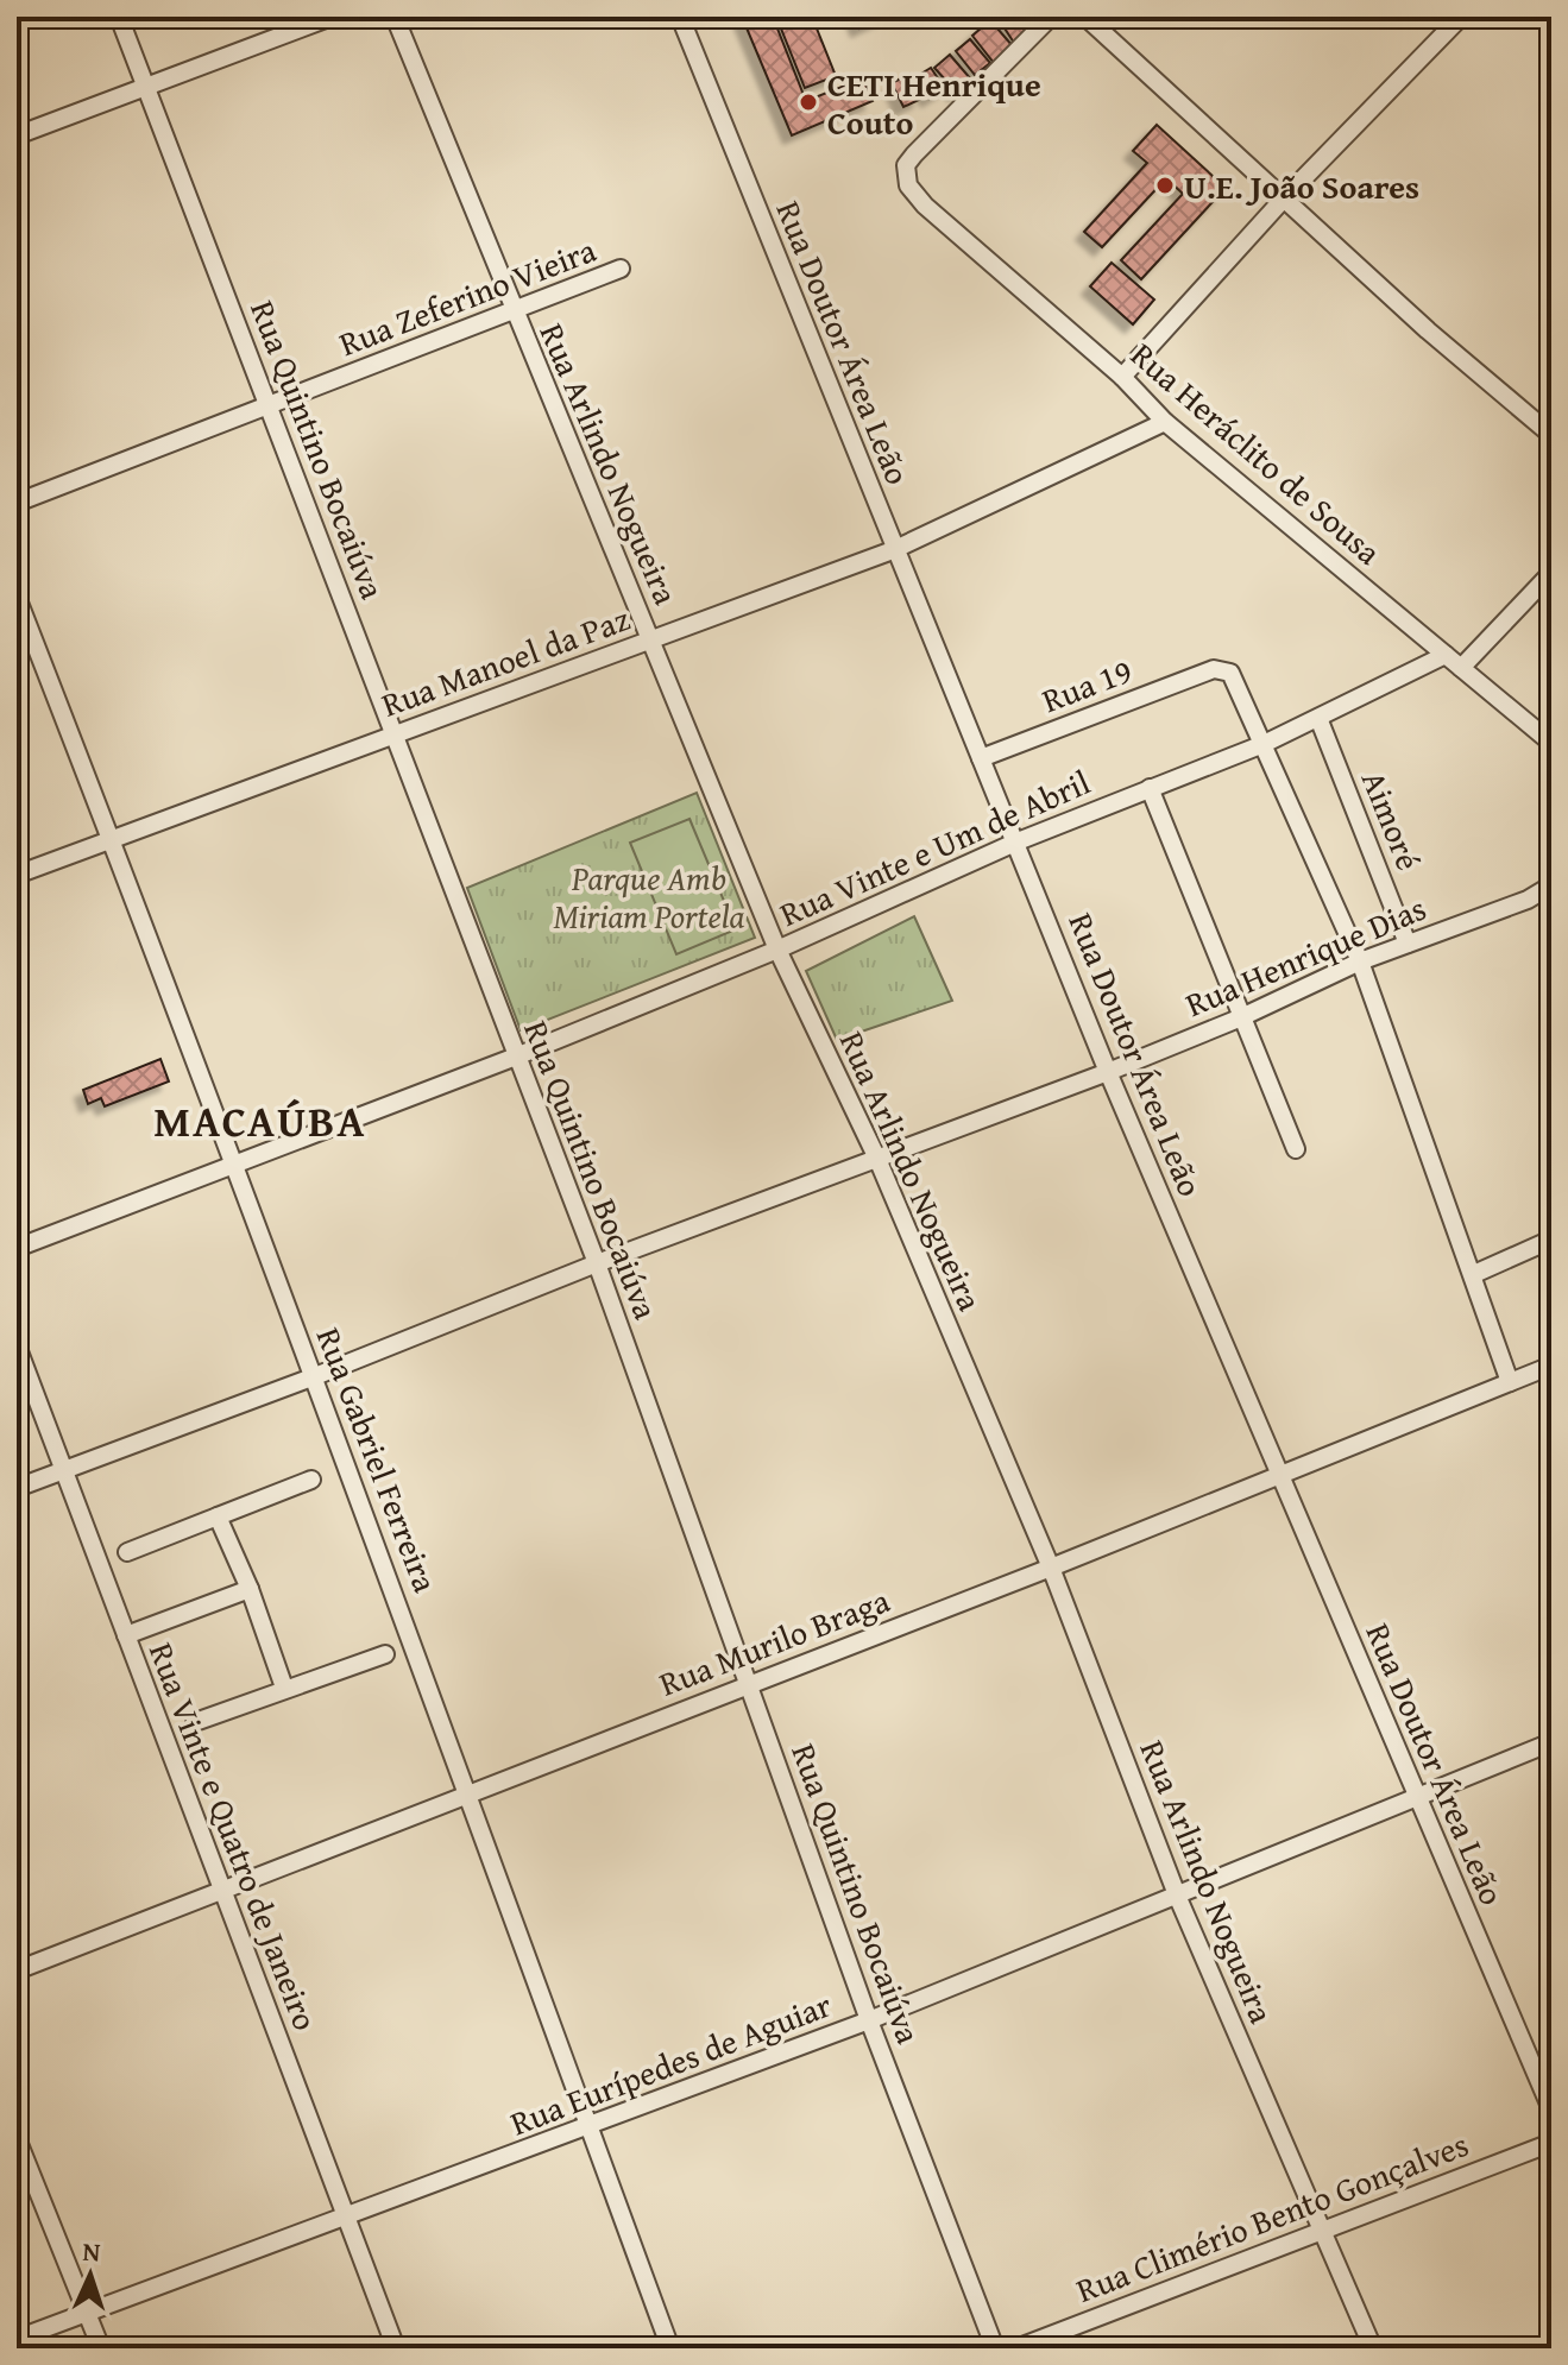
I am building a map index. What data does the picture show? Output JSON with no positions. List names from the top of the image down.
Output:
{
  "streets": {
    "street": [
      "Rua Zeferino Vieira",
      "Rua Doutor Área Leão",
      "Rua Quintino Bocaiúva",
      "Rua Heráclito de Sousa",
      "Rua Arlindo Nogueira",
      "Rua Manoel da Paz",
      "Rua 19",
      "Aimoré",
      "Rua Vinte e Um de Abril",
      "Rua Henrique Dias",
      "Rua Gabriel Ferreira",
      "Rua Murilo Braga",
      "Rua Vinte e Quatro de Janeiro",
      "Rua Eurípedes de Aguiar",
      "Rua Climério Bento Gonçalves"
    ]
  },
  "crossings": [
    ["Rua Zeferino Vieira", "Rua Quintino Bocaiúva"],
    ["Rua Zeferino Vieira", "Rua Arlindo Nogueira"],
    ["Rua Doutor Área Leão", "Rua Manoel da Paz"],
    ["Rua Doutor Área Leão", "Rua 19"],
    ["Rua Doutor Área Leão", "Rua Vinte e Um de Abril"],
    ["Rua Doutor Área Leão", "Rua Henrique Dias"],
    ["Rua Doutor Área Leão", "Rua Murilo Braga"],
    ["Rua Doutor Área Leão", "Rua Eurípedes de Aguiar"],
    ["Rua Quintino Bocaiúva", "Rua Manoel da Paz"],
    ["Rua Quintino Bocaiúva", "Rua Vinte e Um de Abril"],
    ["Rua Quintino Bocaiúva", "Rua Henrique Dias"],
    ["Rua Quintino Bocaiúva", "Rua Murilo Braga"],
    ["Rua Quintino Bocaiúva", "Rua Eurípedes de Aguiar"],
    ["Rua Heráclito de Sousa", "Rua Manoel da Paz"],
    ["Rua Heráclito de Sousa", "Rua Vinte e Um de Abril"],
    ["Rua Arlindo Nogueira", "Rua Manoel da Paz"],
    ["Rua Arlindo Nogueira", "Rua Vinte e Um de Abril"],
    ["Rua Arlindo Nogueira", "Rua Henrique Dias"],
    ["Rua Arlindo Nogueira", "Rua Murilo Braga"],
    ["Rua Arlindo Nogueira", "Rua Eurípedes de Aguiar"],
    ["Rua Arlindo Nogueira", "Rua Climério Bento Gonçalves"],
    ["Rua Manoel da Paz", "Rua Gabriel Ferreira"],
    ["Rua 19", "Rua Vinte e Um de Abril"],
    ["Aimoré", "Rua Vinte e Um de Abril"],
    ["Aimoré", "Rua Henrique Dias"],
    ["Rua Vinte e Um de Abril", "Rua Gabriel Ferreira"],
    ["Rua Henrique Dias", "Rua Gabriel Ferreira"],
    ["Rua Henrique Dias", "Rua Vinte e Quatro de Janeiro"],
    ["Rua Gabriel Ferreira", "Rua Murilo Braga"],
    ["Rua Gabriel Ferreira", "Rua Eurípedes de Aguiar"],
    ["Rua Murilo Braga", "Rua Vinte e Quatro de Janeiro"],
    ["Rua Vinte e Quatro de Janeiro", "Rua Eurípedes de Aguiar"]
  ],
  "districts": ["MACAÚBA"],
  "parks": ["Parque Amb Miriam Portela"],
  "places": ["CETI Henrique Couto", "U.E. João Soares"],
  "north": "top"
}
